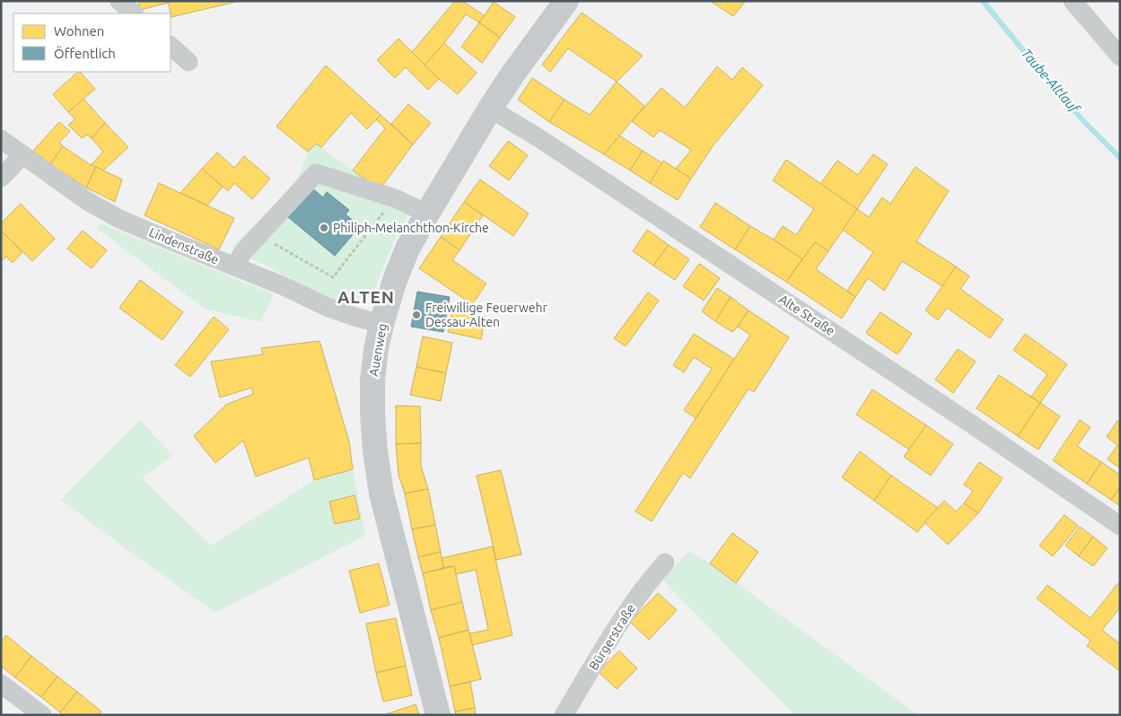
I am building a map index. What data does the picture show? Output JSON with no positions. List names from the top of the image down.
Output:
{
  "streets": {
    "main road": ["Auenweg"],
    "street": ["Lindenstraße", "Alte Straße", "Bürgerstraße"]
  },
  "crossings": [
    ["Lindenstraße", "Auenweg"],
    ["Alte Straße", "Auenweg"]
  ],
  "districts": ["ALTEN"],
  "water": ["Taube-Altlauf"],
  "places": ["Philiph-Melanchthon-Kirche", "Freiwillige Feuerwehr Dessau-Alten"],
  "legend": ["Wohnen", "Öffentlich"]
}
